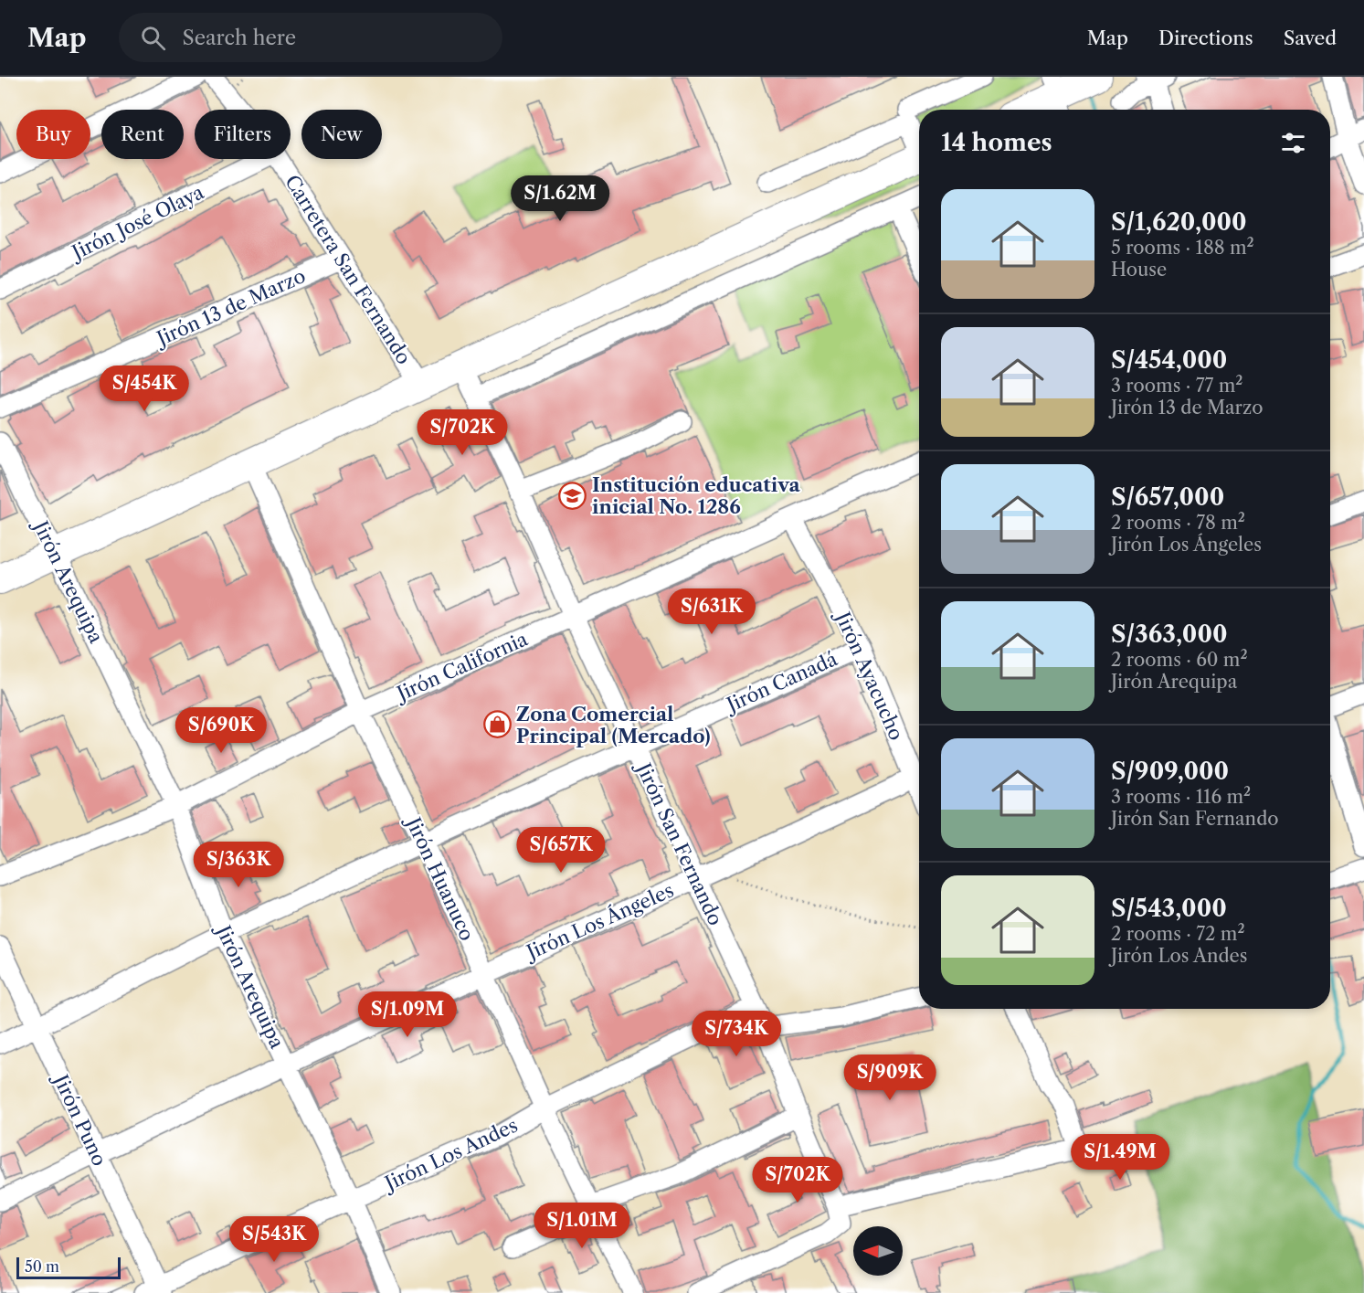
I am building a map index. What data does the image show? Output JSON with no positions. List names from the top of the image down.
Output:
{
  "streets": {
    "street": [
      "Jirón José Olaya",
      "Carretera San Fernando",
      "Jirón 13 de Marzo",
      "Jirón Arequipa",
      "Jirón California",
      "Jirón Ayacucho",
      "Jirón Canadá",
      "Jirón San Fernando",
      "Jirón Huanuco",
      "Jirón Los Ángeles",
      "Jirón Puno",
      "Jirón Los Andes"
    ]
  },
  "crossings": [
    ["Carretera San Fernando", "Jirón 13 de Marzo"],
    ["Jirón Arequipa", "Jirón California"],
    ["Jirón Arequipa", "Jirón Canadá"],
    ["Jirón Arequipa", "Jirón Los Ángeles"],
    ["Jirón Arequipa", "Jirón Los Andes"],
    ["Jirón California", "Jirón Ayacucho"],
    ["Jirón California", "Jirón San Fernando"],
    ["Jirón California", "Jirón Huanuco"],
    ["Jirón Ayacucho", "Jirón Canadá"],
    ["Jirón Ayacucho", "Jirón Los Ángeles"],
    ["Jirón Canadá", "Jirón San Fernando"],
    ["Jirón Canadá", "Jirón Huanuco"],
    ["Jirón Canadá", "Jirón Puno"],
    ["Jirón San Fernando", "Jirón Los Ángeles"],
    ["Jirón San Fernando", "Jirón Los Andes"],
    ["Jirón Huanuco", "Jirón Los Ángeles"],
    ["Jirón Huanuco", "Jirón Los Andes"],
    ["Jirón Los Ángeles", "Jirón Puno"],
    ["Jirón Puno", "Jirón Los Andes"]
  ],
  "places": {
    "school or university": ["Institución educativa inicial No. 1286"],
    "shop": ["Zona Comercial Principal (Mercado)"]
  },
  "scale_bar": "50 m",
  "north": "left",
  "page": {
    "header": "Map",
    "search": "Search here",
    "nav": ["Map", "Directions", "Saved"],
    "chip": [
      "Buy",
      "Rent",
      "Filters",
      "New"
    ],
    "heading": "14 homes",
    "price": [
      "S/1.62M",
      "S/454K",
      "S/702K",
      "S/631K",
      "S/690K",
      "S/657K",
      "S/363K",
      "S/1.09M",
      "S/734K",
      "S/909K",
      "S/1.49M",
      "S/702K",
      "S/1.01M",
      "S/543K"
    ],
    "list": [
      {
        "name": "S/1,620,000",
        "note": "5 rooms · 188 m² · House"
      },
      {
        "name": "S/454,000",
        "note": "3 rooms · 77 m² · Jirón 13 de Marzo"
      },
      {
        "name": "S/657,000",
        "note": "2 rooms · 78 m² · Jirón Los Ángeles"
      },
      {
        "name": "S/363,000",
        "note": "2 rooms · 60 m² · Jirón Arequipa"
      },
      {
        "name": "S/909,000",
        "note": "3 rooms · 116 m² · Jirón San Fernando"
      },
      {
        "name": "S/543,000",
        "note": "2 rooms · 72 m² · Jirón Los Andes"
      }
    ],
    "scale": "50 m"
  }
}
